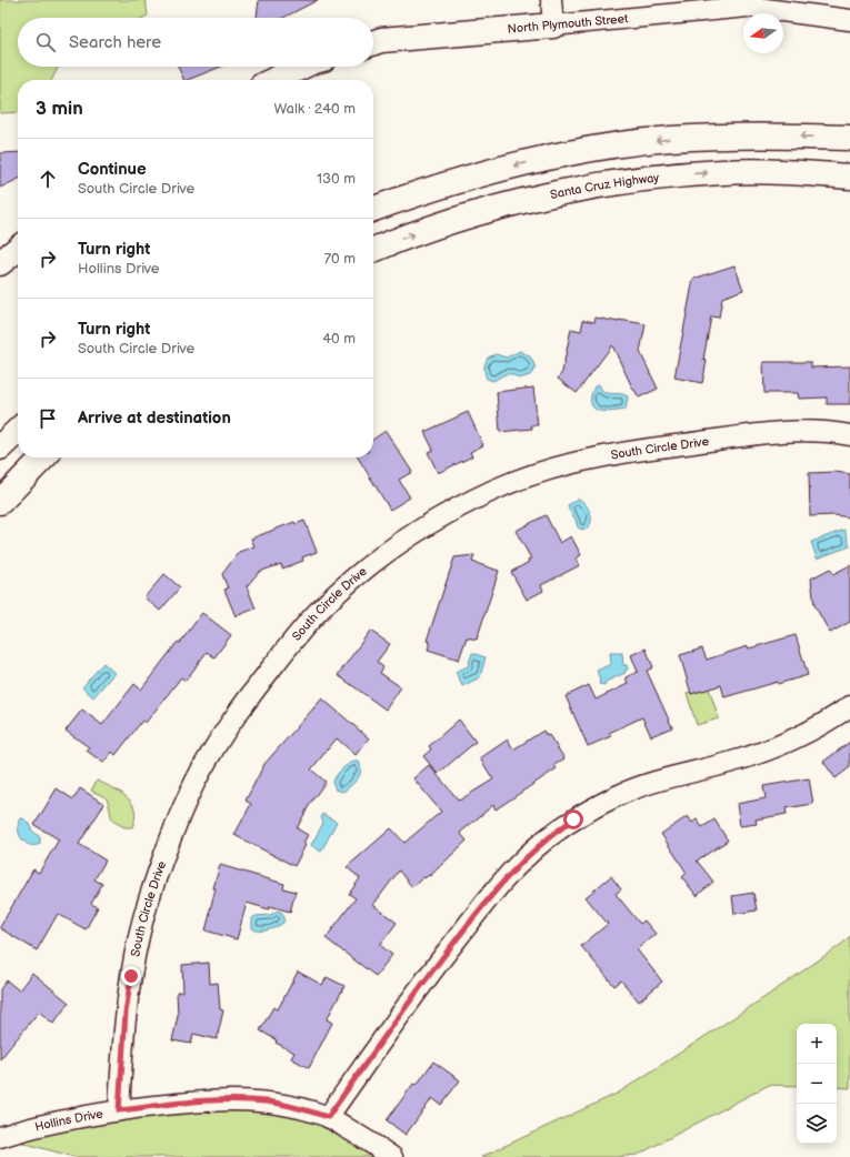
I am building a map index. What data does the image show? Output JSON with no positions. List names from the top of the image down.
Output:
{
  "streets": {
    "main road": ["North Plymouth Street", "Santa Cruz Highway"],
    "street": ["South Circle Drive", "Hollins Drive"]
  },
  "crossings": [
    ["South Circle Drive", "Hollins Drive"]
  ],
  "north": "left",
  "page": {
    "search": "Search here",
    "heading": ["3 min", "Walk · 240 m"],
    "list": [
      ["Continue", "South Circle Drive", "130 m"],
      ["Turn right", "Hollins Drive", "70 m"],
      ["Turn right", "South Circle Drive", "40 m"],
      "Arrive at destination"
    ],
    "map_buttons": ["+", "−"]
  }
}
